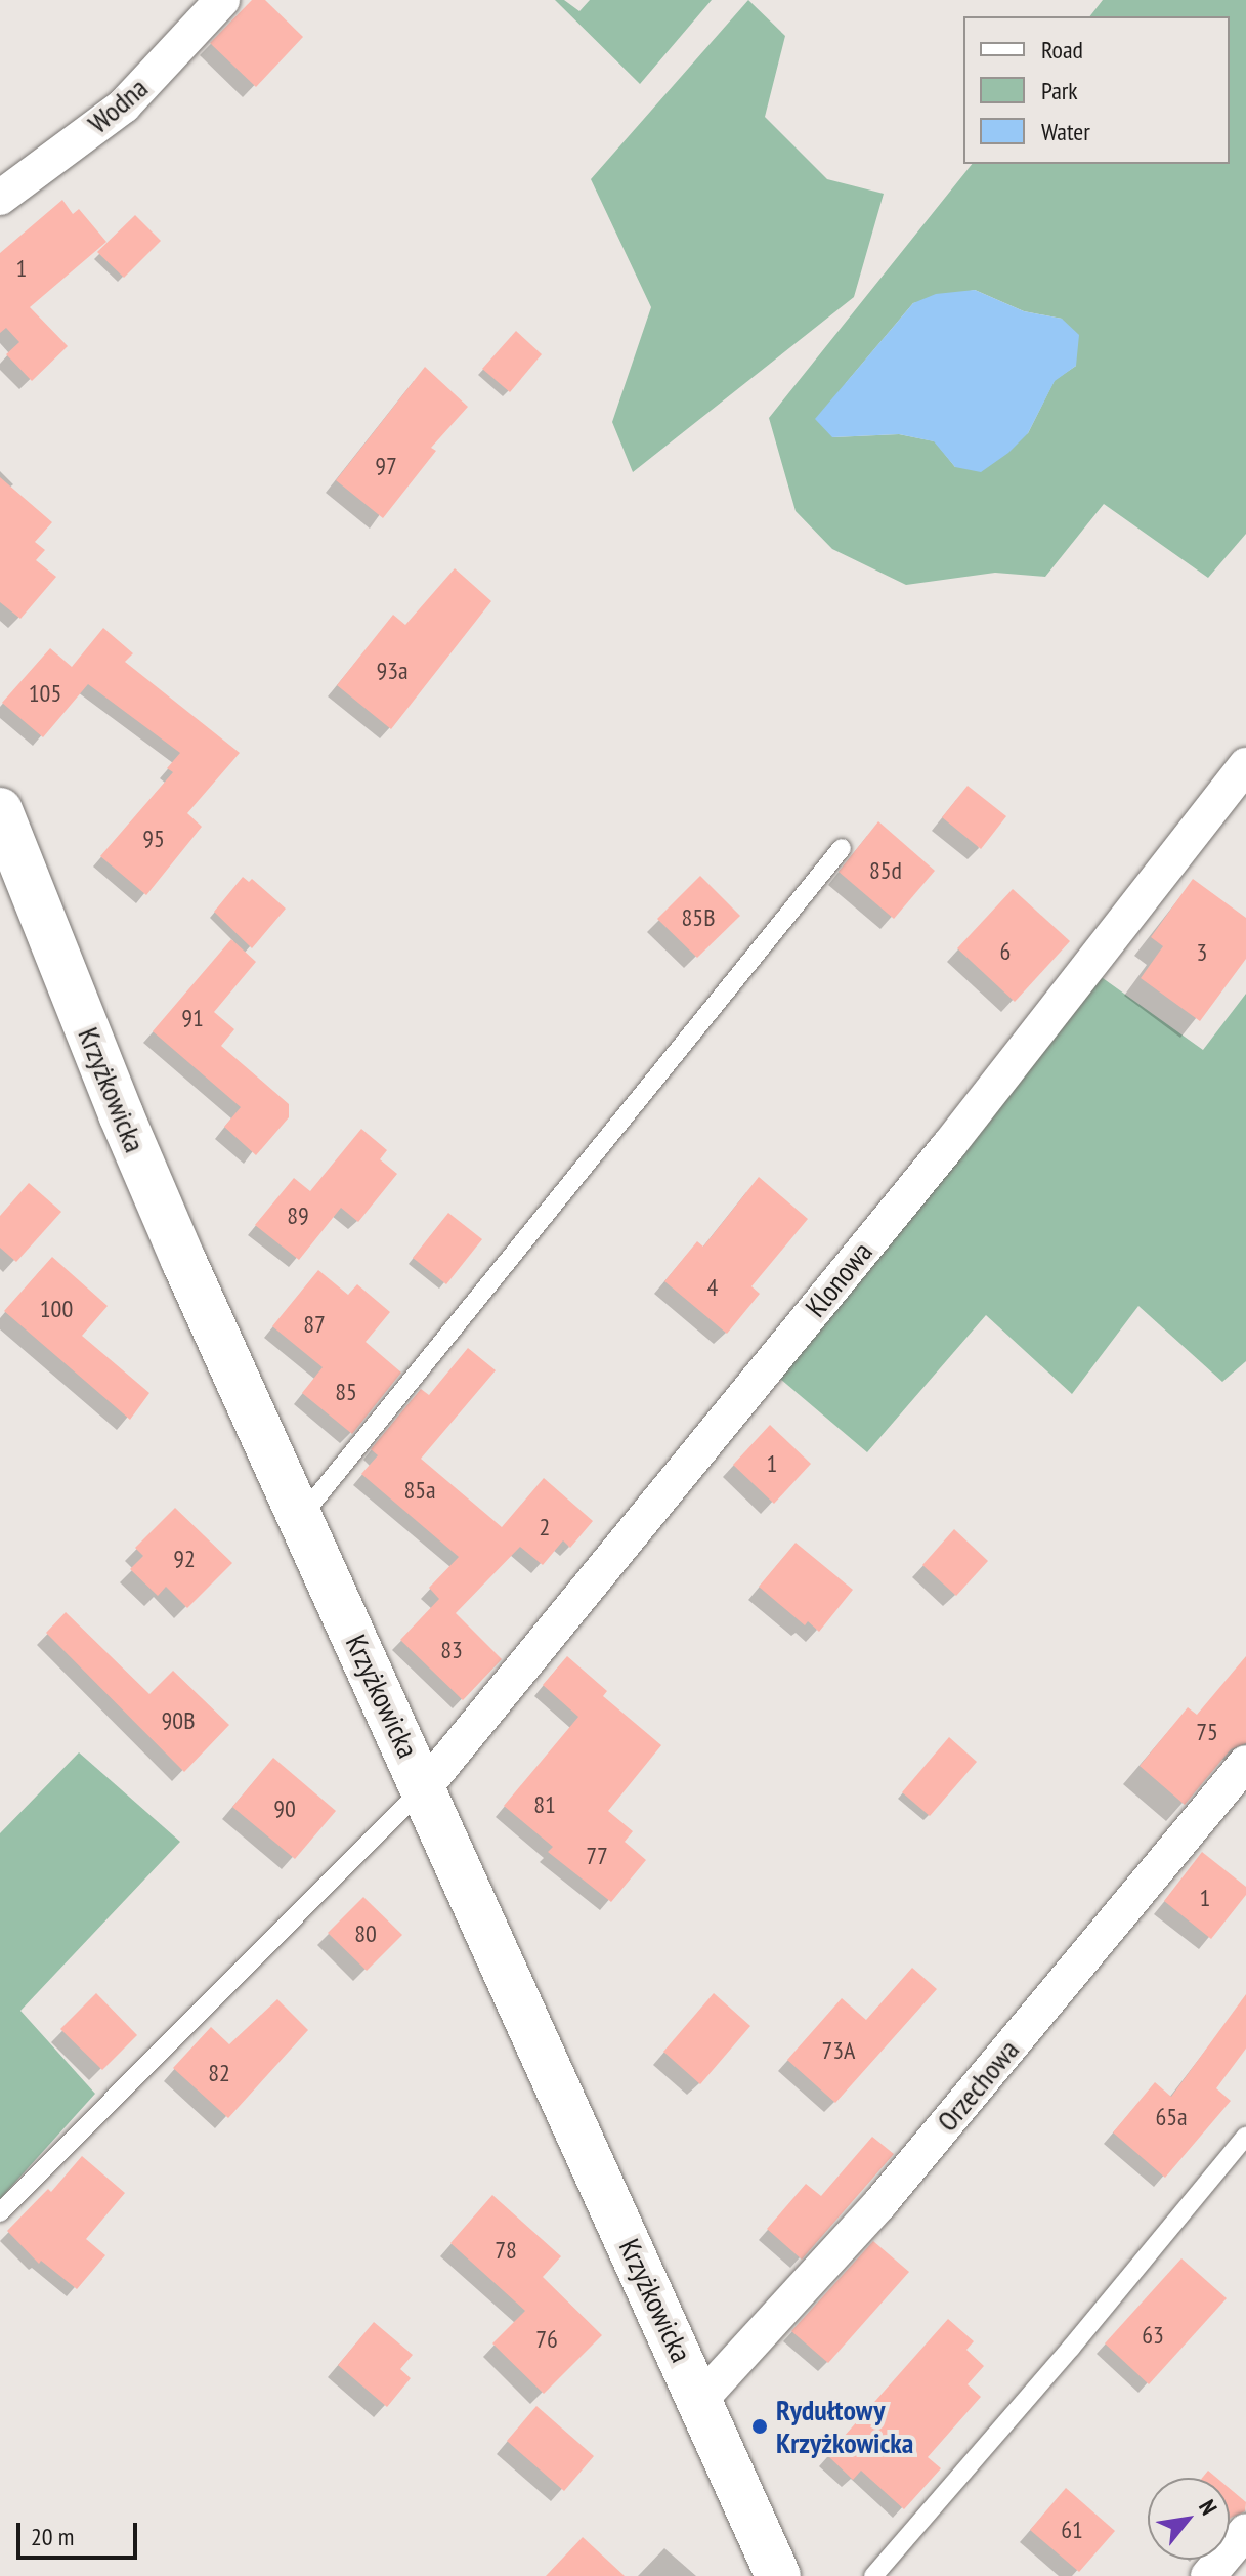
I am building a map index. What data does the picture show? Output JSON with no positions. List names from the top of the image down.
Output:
{
  "streets": {
    "street": [
      "Wodna",
      "Krzyżkowicka",
      "Klonowa",
      "Orzechowa"
    ]
  },
  "crossings": [
    ["Krzyżkowicka", "Klonowa"],
    ["Krzyżkowicka", "Orzechowa"]
  ],
  "places": ["Rydułtowy Krzyżkowicka"],
  "house_numbers": [
    "1",
    "97",
    "93a",
    "105",
    "95",
    "85d",
    "85B",
    "6",
    "3",
    "91",
    "89",
    "4",
    "100",
    "87",
    "85",
    "1",
    "85a",
    "2",
    "92",
    "83",
    "90B",
    "75",
    "81",
    "90",
    "77",
    "1",
    "80",
    "73A",
    "82",
    "65a",
    "78",
    "63",
    "76",
    "61"
  ],
  "legend": ["Road", "Park", "Water"],
  "scale_bar": "20 m",
  "north": "top right"
}
